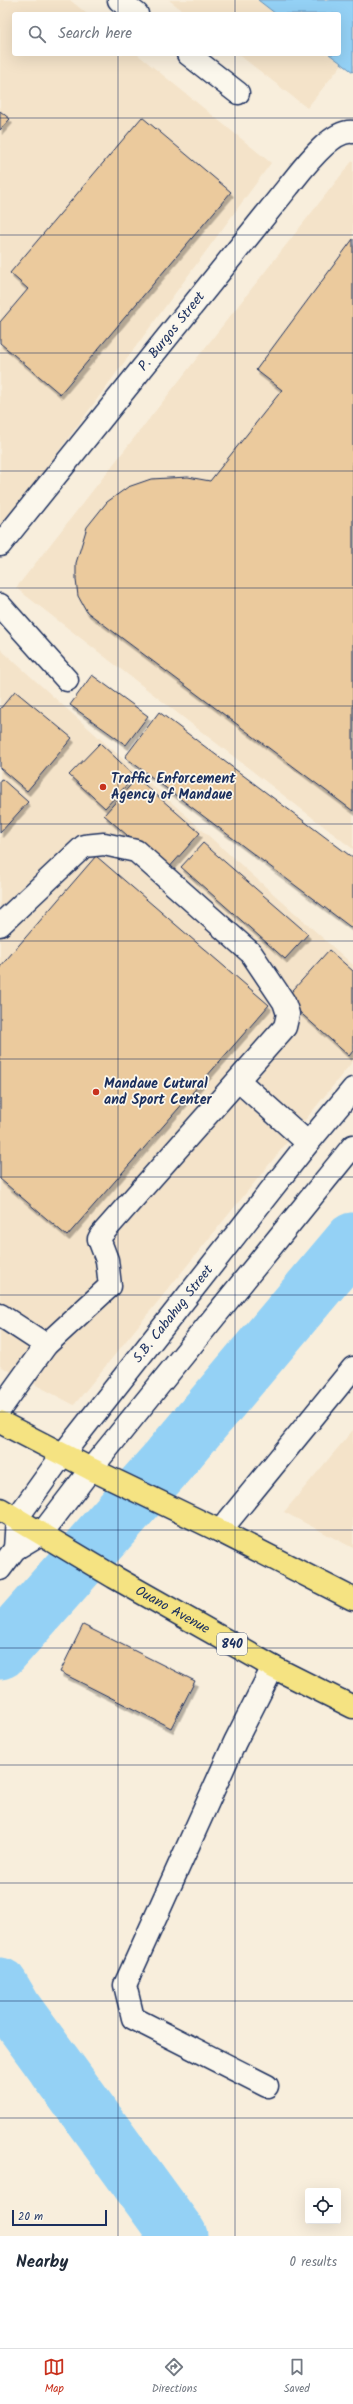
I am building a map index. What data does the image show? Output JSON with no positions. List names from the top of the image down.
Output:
{
  "streets": {
    "highway": ["Ouano Avenue", "840"],
    "street": ["P. Burgos Street", "S.B. Cabahug Street"]
  },
  "crossings": [
    ["S.B. Cabahug Street", "Ouano Avenue"]
  ],
  "places": ["Traffic Enforcement Agency of Mandaue", "Mandaue Cutural and Sport Center"],
  "scale_bar": "20 m",
  "page": {
    "search": "Search here",
    "scale": "20 m",
    "heading": ["Nearby", "0 results"],
    "nav": ["Map", "Directions", "Saved"]
  }
}
